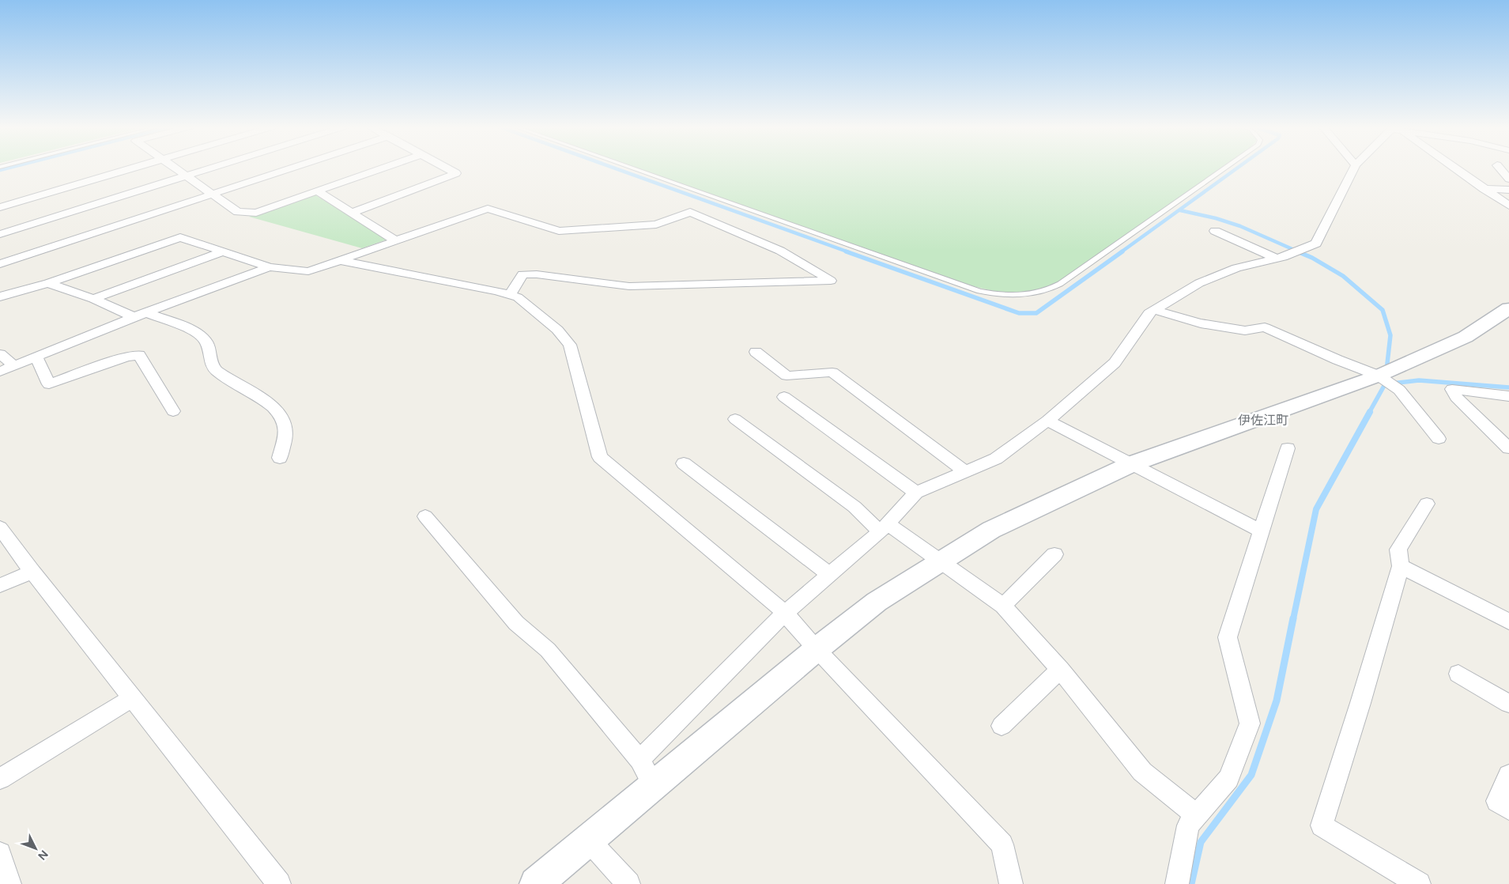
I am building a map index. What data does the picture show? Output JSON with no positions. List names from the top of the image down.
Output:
{
  "districts": ["伊佐江町"],
  "north": "bottom right"
}
